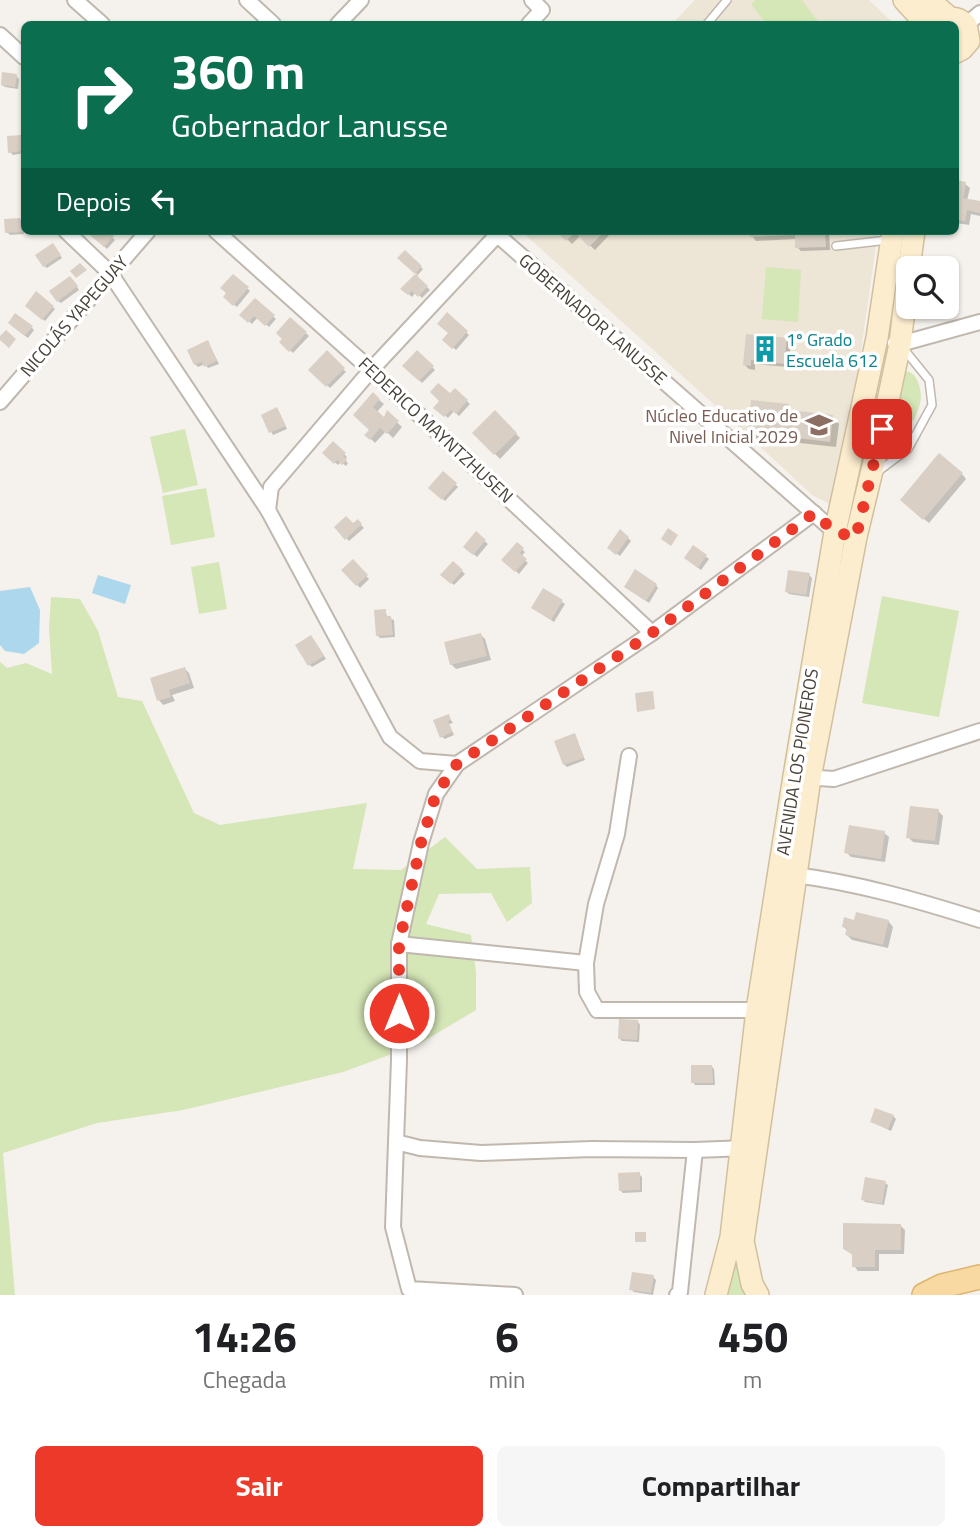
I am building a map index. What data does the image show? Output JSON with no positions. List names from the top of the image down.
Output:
{
  "streets": {
    "main road": ["AVENIDA LOS PIONEROS"],
    "street": ["NICOLÁS YAPEGUAY", "GOBERNADOR LANUSSE", "FEDERICO MAYNTZHUSEN"]
  },
  "crossings": [
    ["GOBERNADOR LANUSSE", "AVENIDA LOS PIONEROS"]
  ],
  "places": {
    "building": ["1º Grado Escuela 612"],
    "school or university": ["Núcleo Educativo de Nivel Inicial 2029"]
  },
  "page": {
    "turn": ["360 m", "Gobernador Lanusse"],
    "then": "Depois",
    "eta": [
      "14:26",
      "Chegada",
      "6",
      "min",
      "450",
      "m"
    ],
    "buttons": ["Sair", "Compartilhar"]
  }
}
